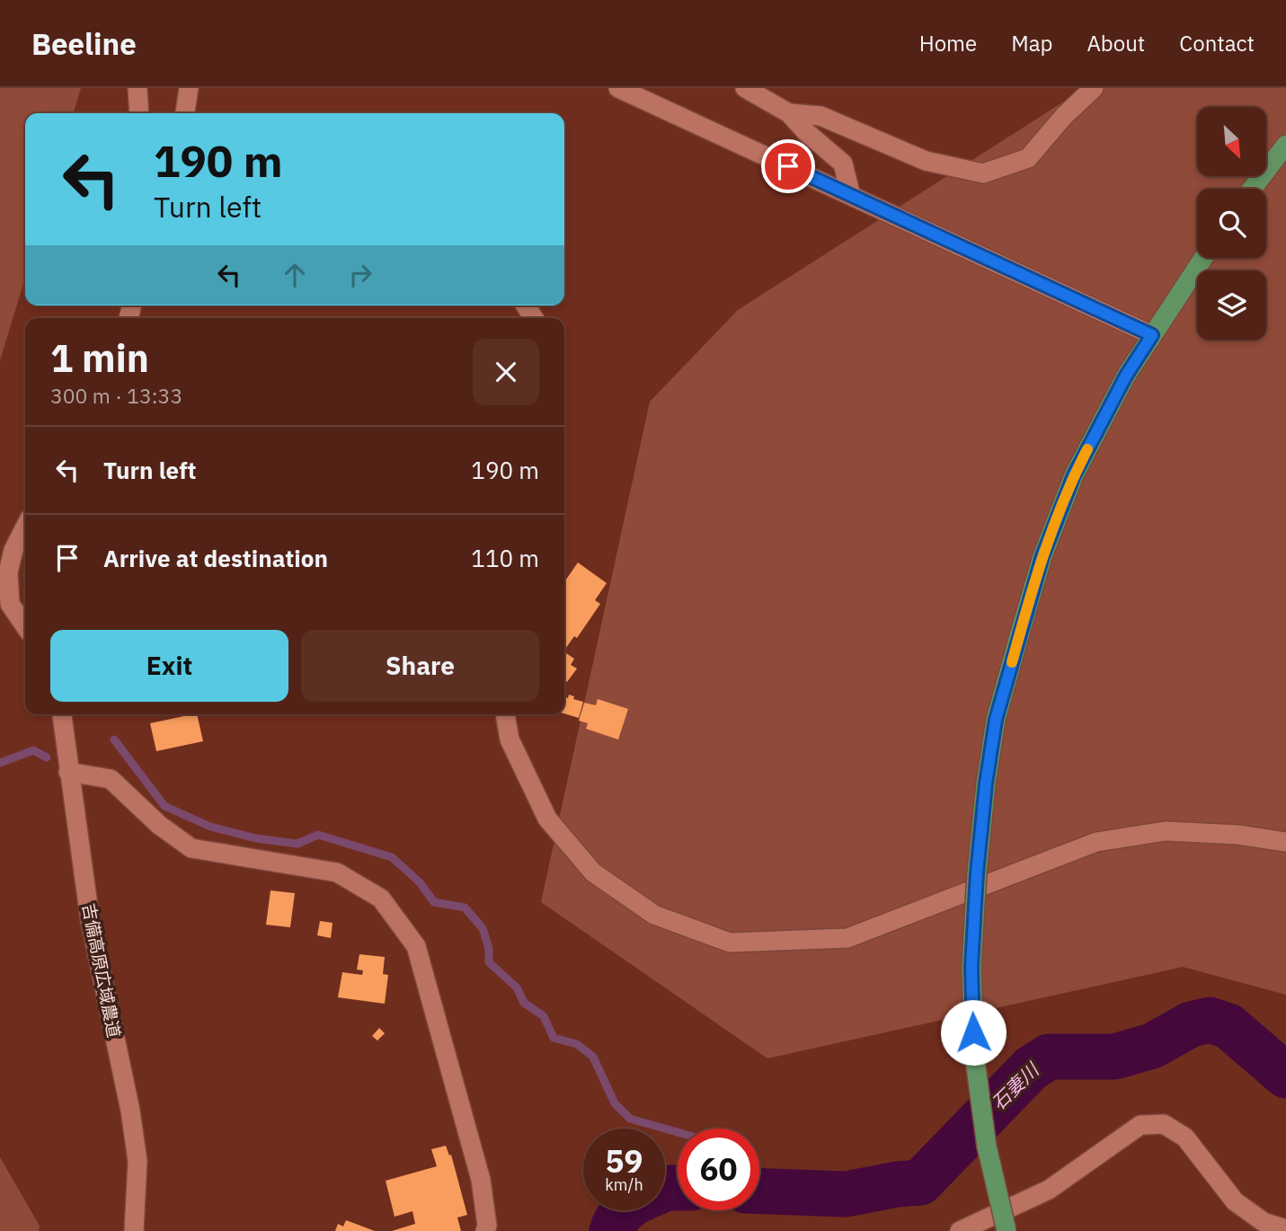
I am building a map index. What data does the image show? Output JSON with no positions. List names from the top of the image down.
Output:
{
  "streets": {
    "street": ["吉備高原広域農道"]
  },
  "water": ["石妻川"],
  "north": "bottom right",
  "page": {
    "header": "Beeline",
    "nav": [
      "Home",
      "Map",
      "About",
      "Contact"
    ],
    "turn": ["190 m", "Turn left"],
    "heading": ["1 min", "300 m · 13:33"],
    "list": [
      {
        "name": "Turn left",
        "value": "190 m"
      },
      {
        "name": "Arrive at destination",
        "value": "110 m"
      }
    ],
    "buttons": ["Exit", "Share"],
    "speed": "59 km/h",
    "limit": "60"
  }
}
